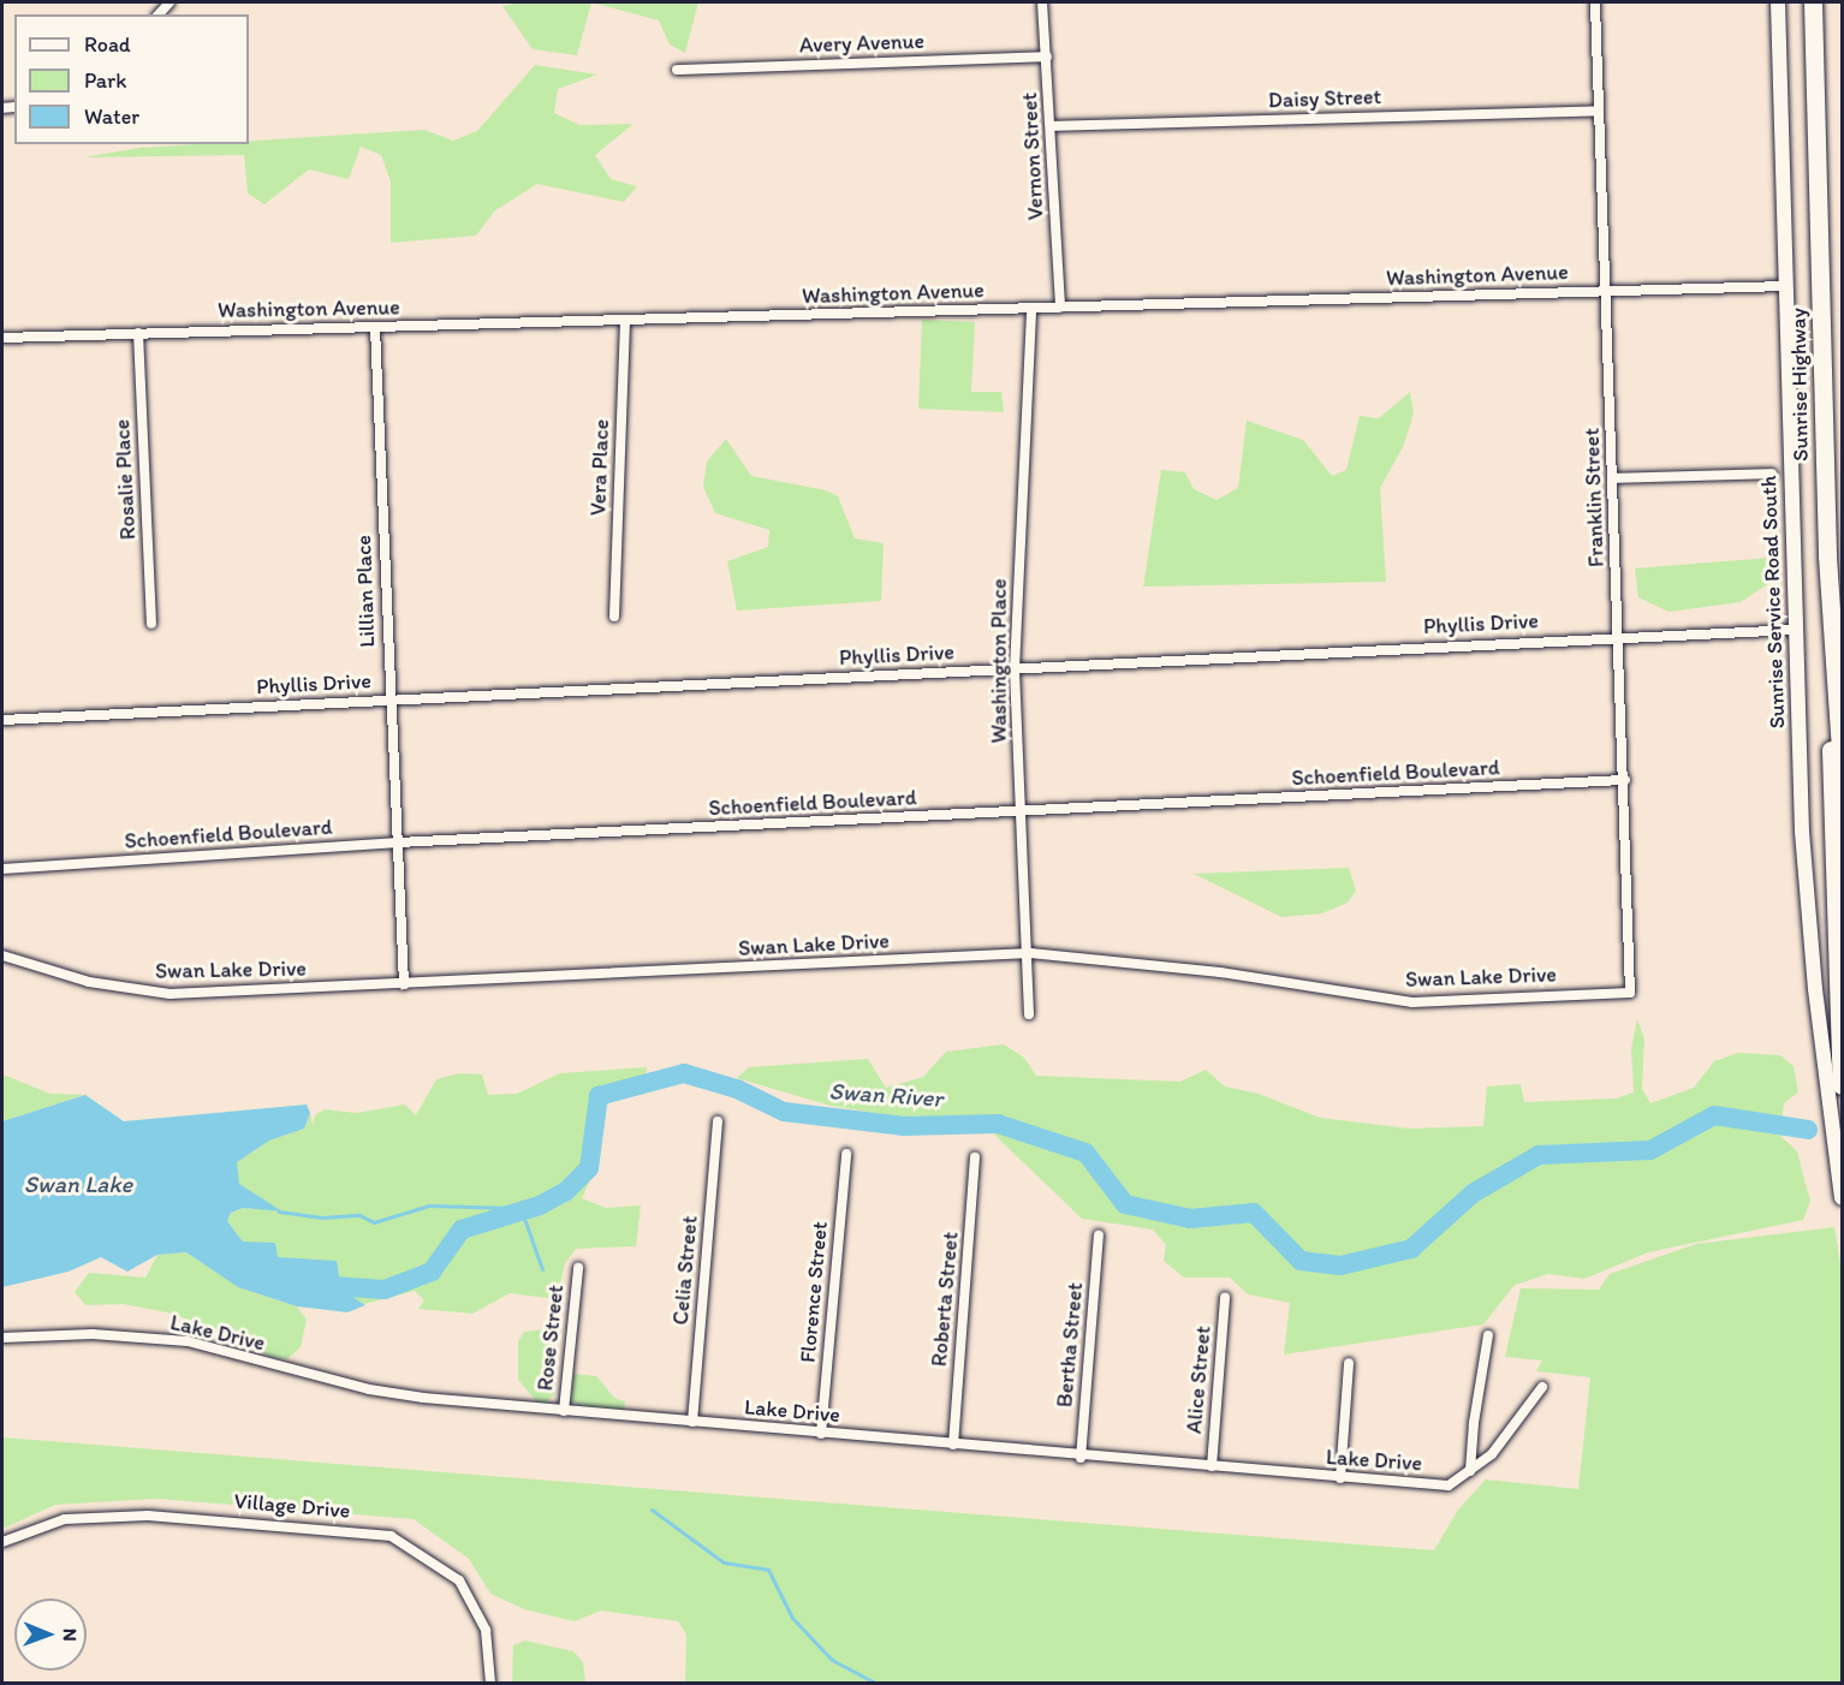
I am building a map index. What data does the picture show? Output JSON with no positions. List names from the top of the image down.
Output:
{
  "streets": {
    "highway": ["Sunrise Highway"],
    "main road": ["Sunrise Service Road South"],
    "street": [
      "Avery Avenue",
      "Daisy Street",
      "Vernon Street",
      "Washington Avenue",
      "Vera Place",
      "Rosalie Place",
      "Franklin Street",
      "Lillian Place",
      "Phyllis Drive",
      "Washington Place",
      "Schoenfield Boulevard",
      "Swan Lake Drive",
      "Celia Street",
      "Florence Street",
      "Roberta Street",
      "Lake Drive",
      "Rose Street",
      "Bertha Street",
      "Alice Street",
      "Village Drive"
    ]
  },
  "crossings": [
    ["Avery Avenue", "Vernon Street"],
    ["Daisy Street", "Vernon Street"],
    ["Daisy Street", "Franklin Street"],
    ["Vernon Street", "Washington Avenue"],
    ["Washington Avenue", "Vera Place"],
    ["Washington Avenue", "Rosalie Place"],
    ["Washington Avenue", "Franklin Street"],
    ["Washington Avenue", "Lillian Place"],
    ["Washington Avenue", "Sunrise Service Road South"],
    ["Washington Avenue", "Washington Place"],
    ["Franklin Street", "Phyllis Drive"],
    ["Franklin Street", "Schoenfield Boulevard"],
    ["Franklin Street", "Swan Lake Drive"],
    ["Lillian Place", "Phyllis Drive"],
    ["Lillian Place", "Schoenfield Boulevard"],
    ["Lillian Place", "Swan Lake Drive"],
    ["Sunrise Service Road South", "Phyllis Drive"],
    ["Phyllis Drive", "Washington Place"],
    ["Washington Place", "Schoenfield Boulevard"],
    ["Washington Place", "Swan Lake Drive"],
    ["Celia Street", "Lake Drive"],
    ["Florence Street", "Lake Drive"],
    ["Roberta Street", "Lake Drive"],
    ["Lake Drive", "Rose Street"],
    ["Lake Drive", "Bertha Street"],
    ["Lake Drive", "Alice Street"]
  ],
  "water": ["Swan River", "Swan Lake"],
  "legend": ["Road", "Park", "Water"],
  "north": "right"
}
